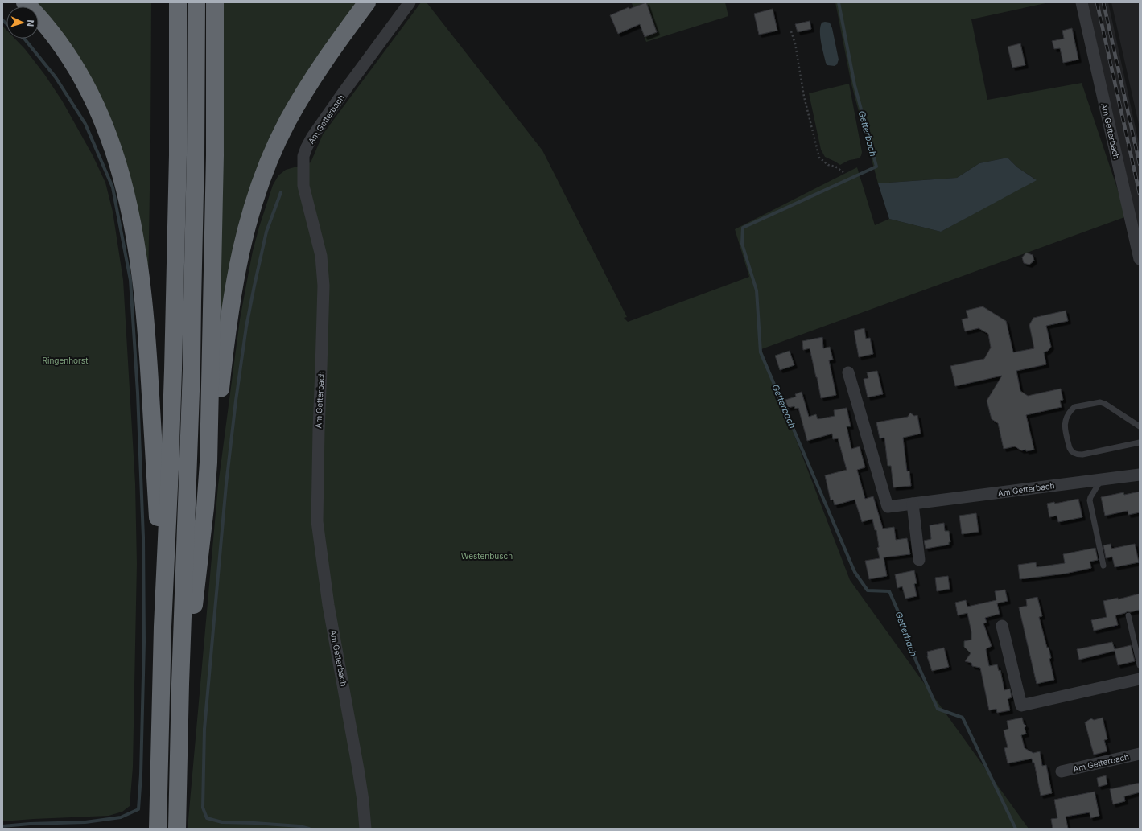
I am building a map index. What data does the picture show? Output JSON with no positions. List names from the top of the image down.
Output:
{
  "streets": {
    "street": ["Am Getterbach"]
  },
  "water": ["Getterbach"],
  "parks": ["Ringenhorst", "Westenbusch"],
  "north": "right"
}
